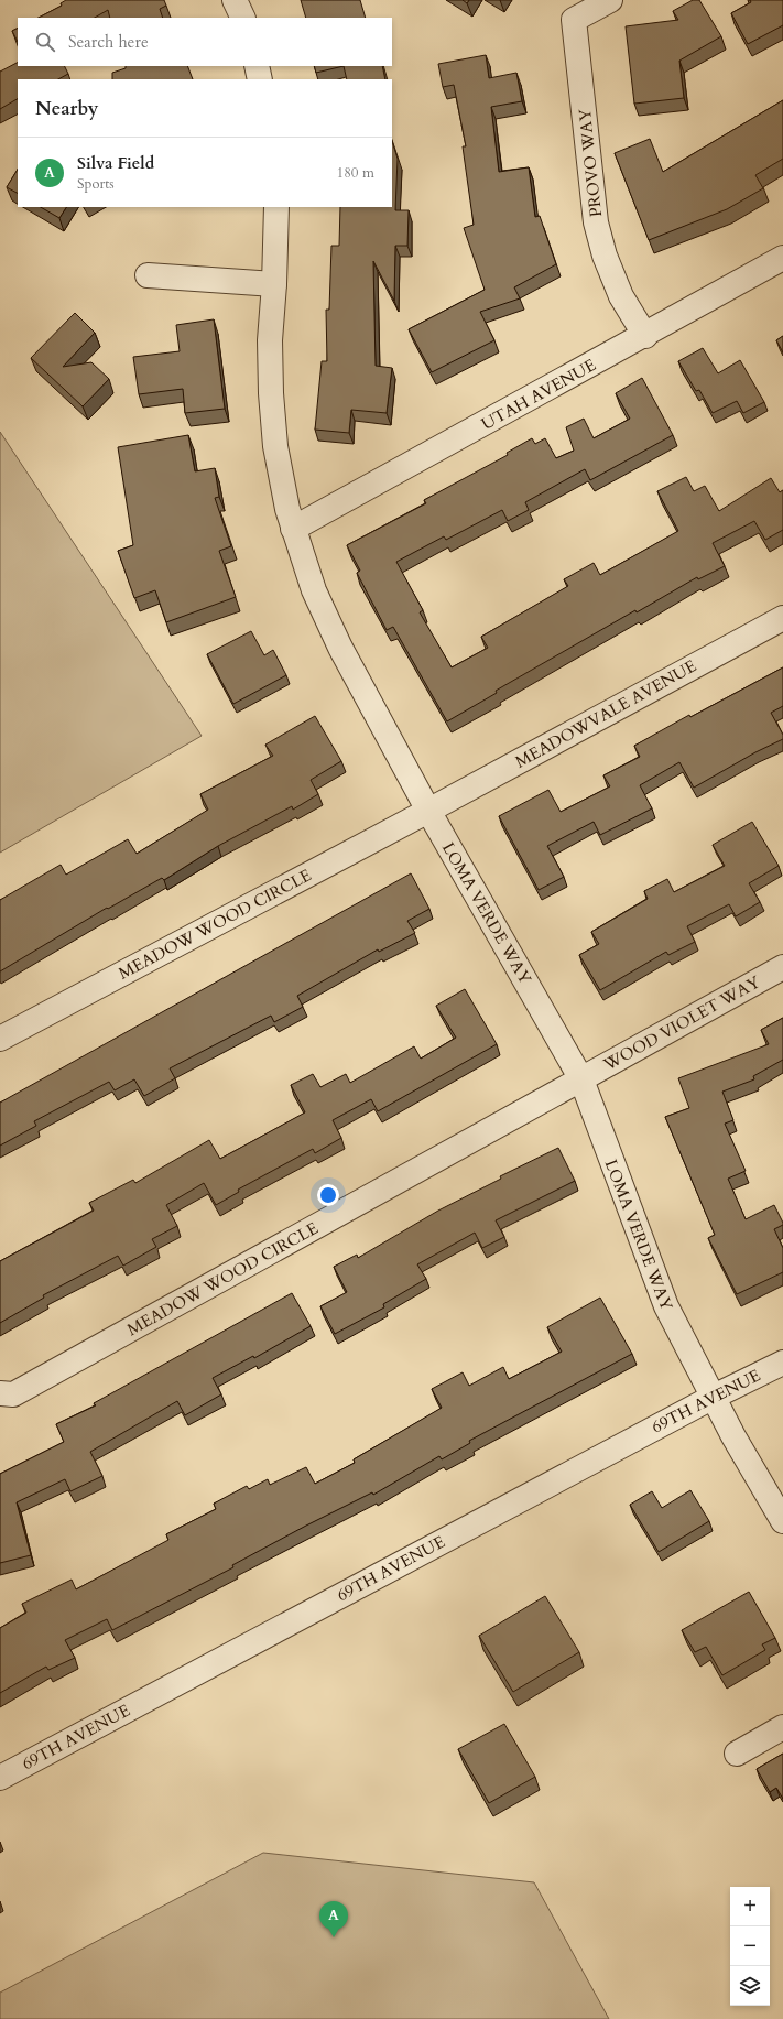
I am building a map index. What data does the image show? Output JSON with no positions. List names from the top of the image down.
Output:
{
  "streets": {
    "street": [
      "PROVO WAY",
      "UTAH AVENUE",
      "MEADOWVALE AVENUE",
      "LOMA VERDE WAY",
      "MEADOW WOOD CIRCLE",
      "WOOD VIOLET WAY",
      "69TH AVENUE"
    ]
  },
  "crossings": [
    ["PROVO WAY", "UTAH AVENUE"],
    ["UTAH AVENUE", "LOMA VERDE WAY"],
    ["MEADOWVALE AVENUE", "LOMA VERDE WAY"],
    ["MEADOWVALE AVENUE", "MEADOW WOOD CIRCLE"],
    ["LOMA VERDE WAY", "MEADOW WOOD CIRCLE"],
    ["LOMA VERDE WAY", "WOOD VIOLET WAY"],
    ["LOMA VERDE WAY", "69TH AVENUE"],
    ["MEADOW WOOD CIRCLE", "WOOD VIOLET WAY"]
  ],
  "page": {
    "search": "Search here",
    "heading": "Nearby",
    "list": [
      {
        "mark": "A",
        "name": "Silva Field",
        "note": "Sports",
        "value": "180 m"
      }
    ],
    "map_buttons": ["+", "−"],
    "pins": "A"
  }
}
